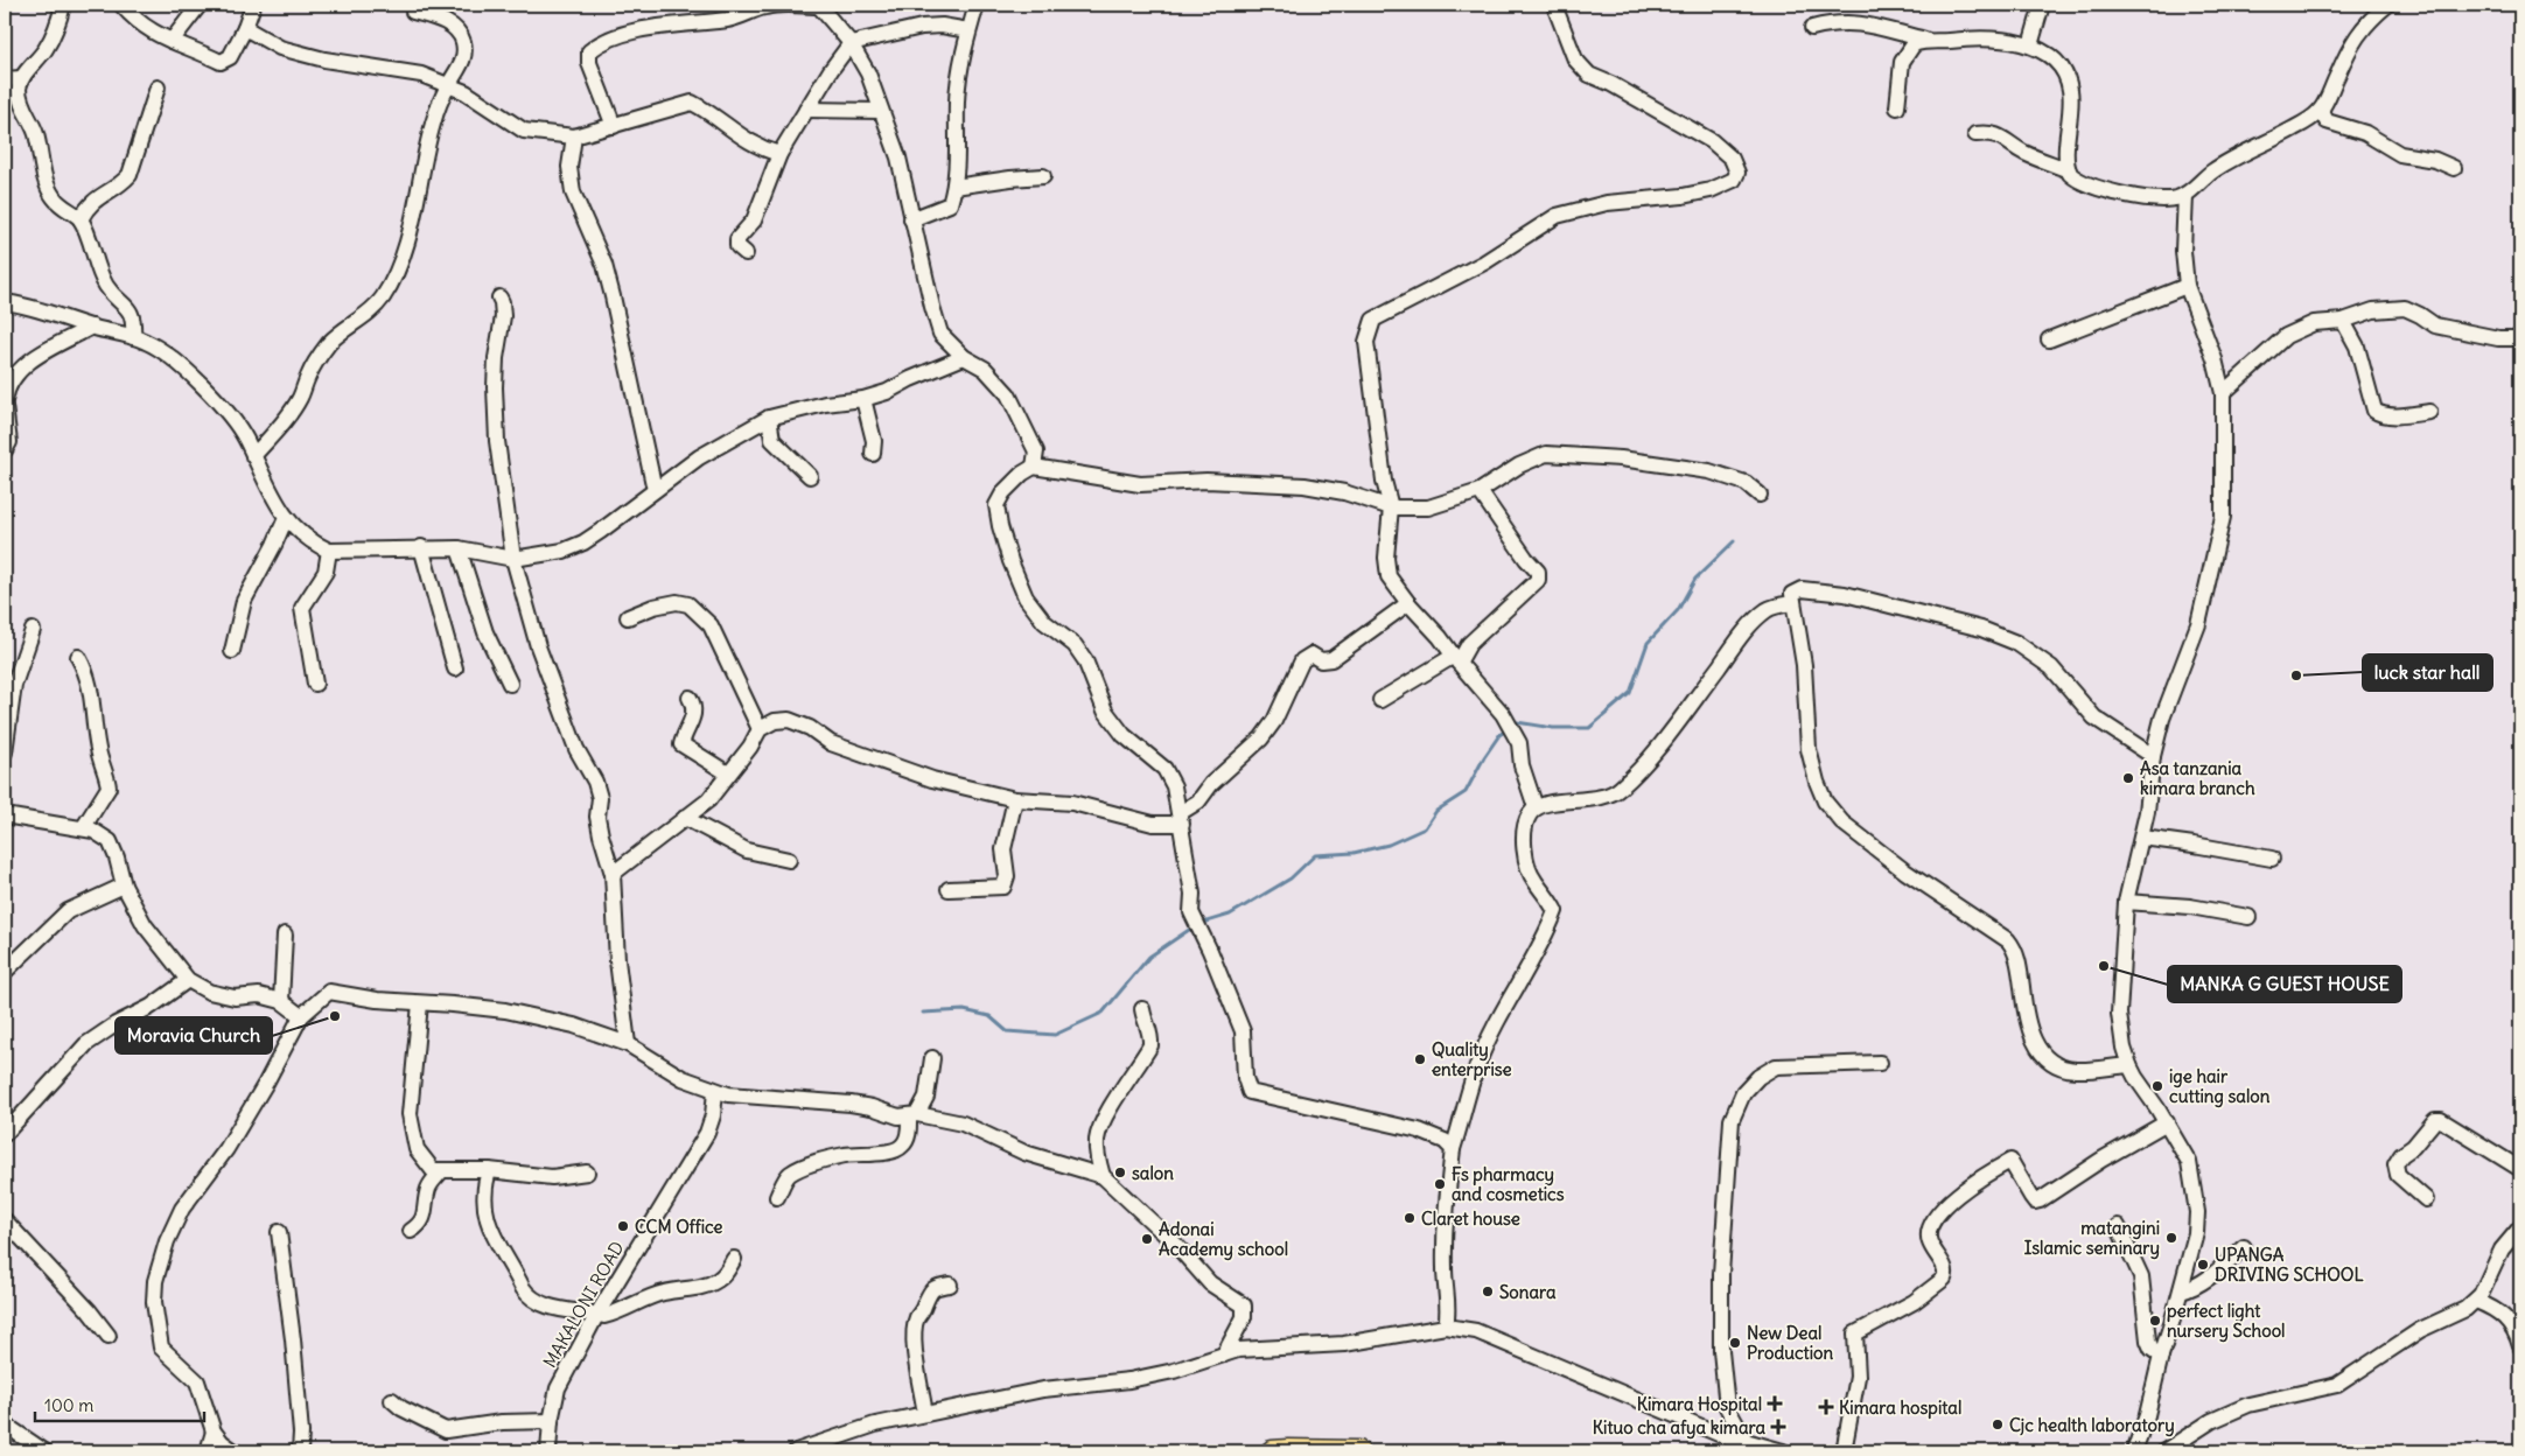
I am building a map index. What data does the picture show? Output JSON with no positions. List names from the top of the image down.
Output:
{
  "streets": {
    "street": ["MAKALONI ROAD"]
  },
  "places": {
    "other": [
      "luck star hall",
      "Asa tanzania kimara branch",
      "MANKA G GUEST HOUSE",
      "Moravia Church",
      "Quality enterprise",
      "ige hair cutting salon",
      "salon",
      "Fs pharmacy and cosmetics",
      "Claret house",
      "CCM Office",
      "matangini Islamic seminary",
      "Adonai Academy school",
      "UPANGA DRIVING SCHOOL",
      "Sonara",
      "perfect light nursery School",
      "New Deal Production",
      "Cjc health laboratory"
    ],
    "health": ["Kimara Hospital", "Kimara hospital", "Kituo cha afya kimara"]
  },
  "scale_bar": "100 m"
}
